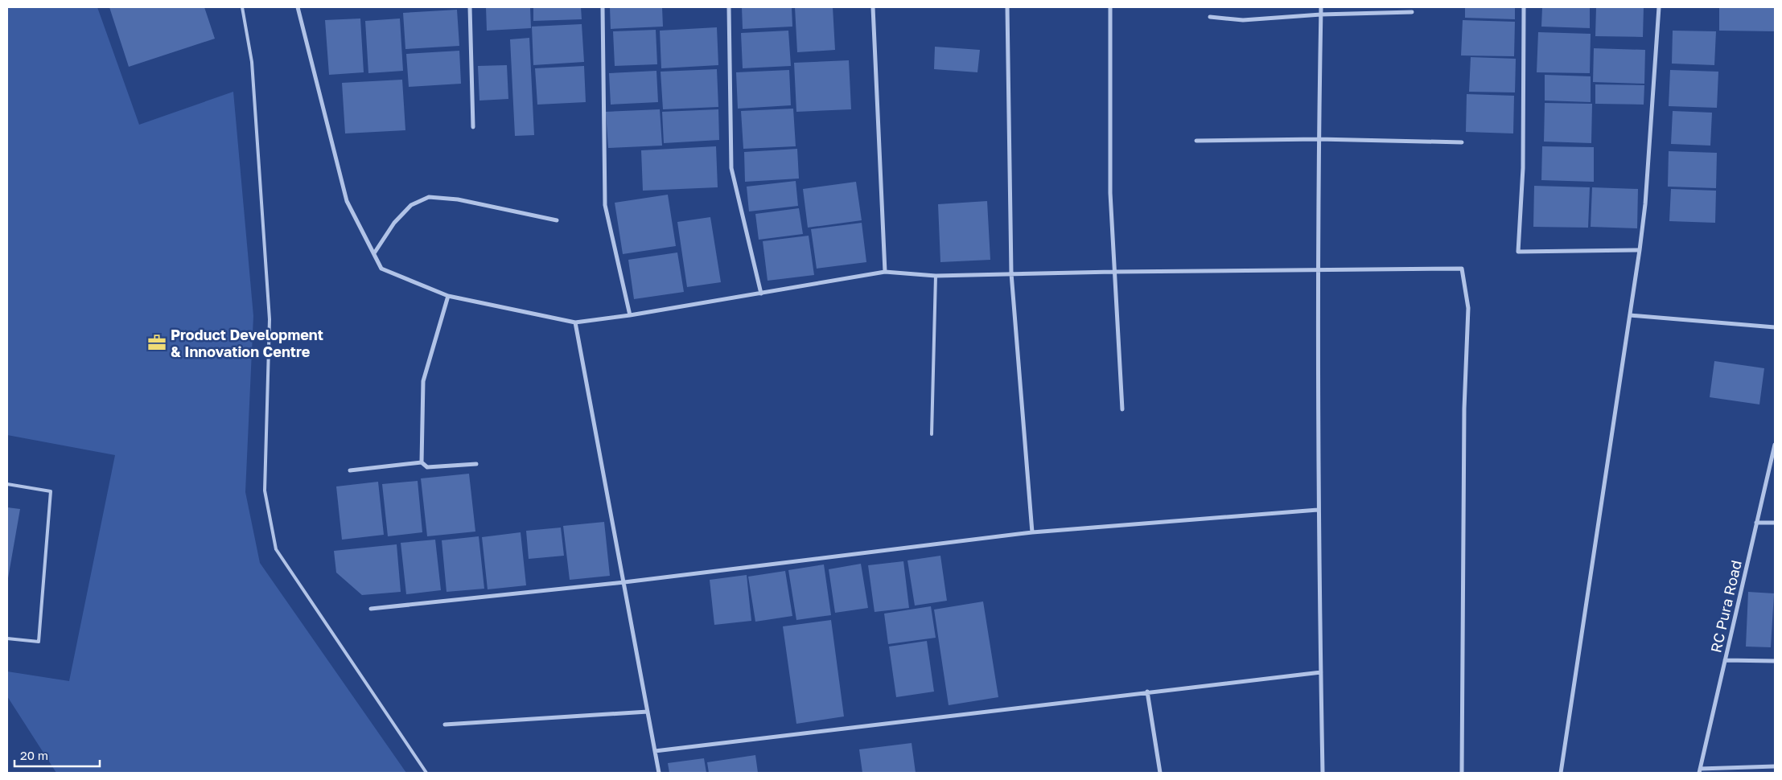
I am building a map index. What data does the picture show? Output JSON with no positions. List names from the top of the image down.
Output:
{
  "streets": {
    "street": ["RC Pura Road"]
  },
  "places": {
    "office": ["Product Development & Innovation Centre"]
  },
  "scale_bar": "20 m"
}
